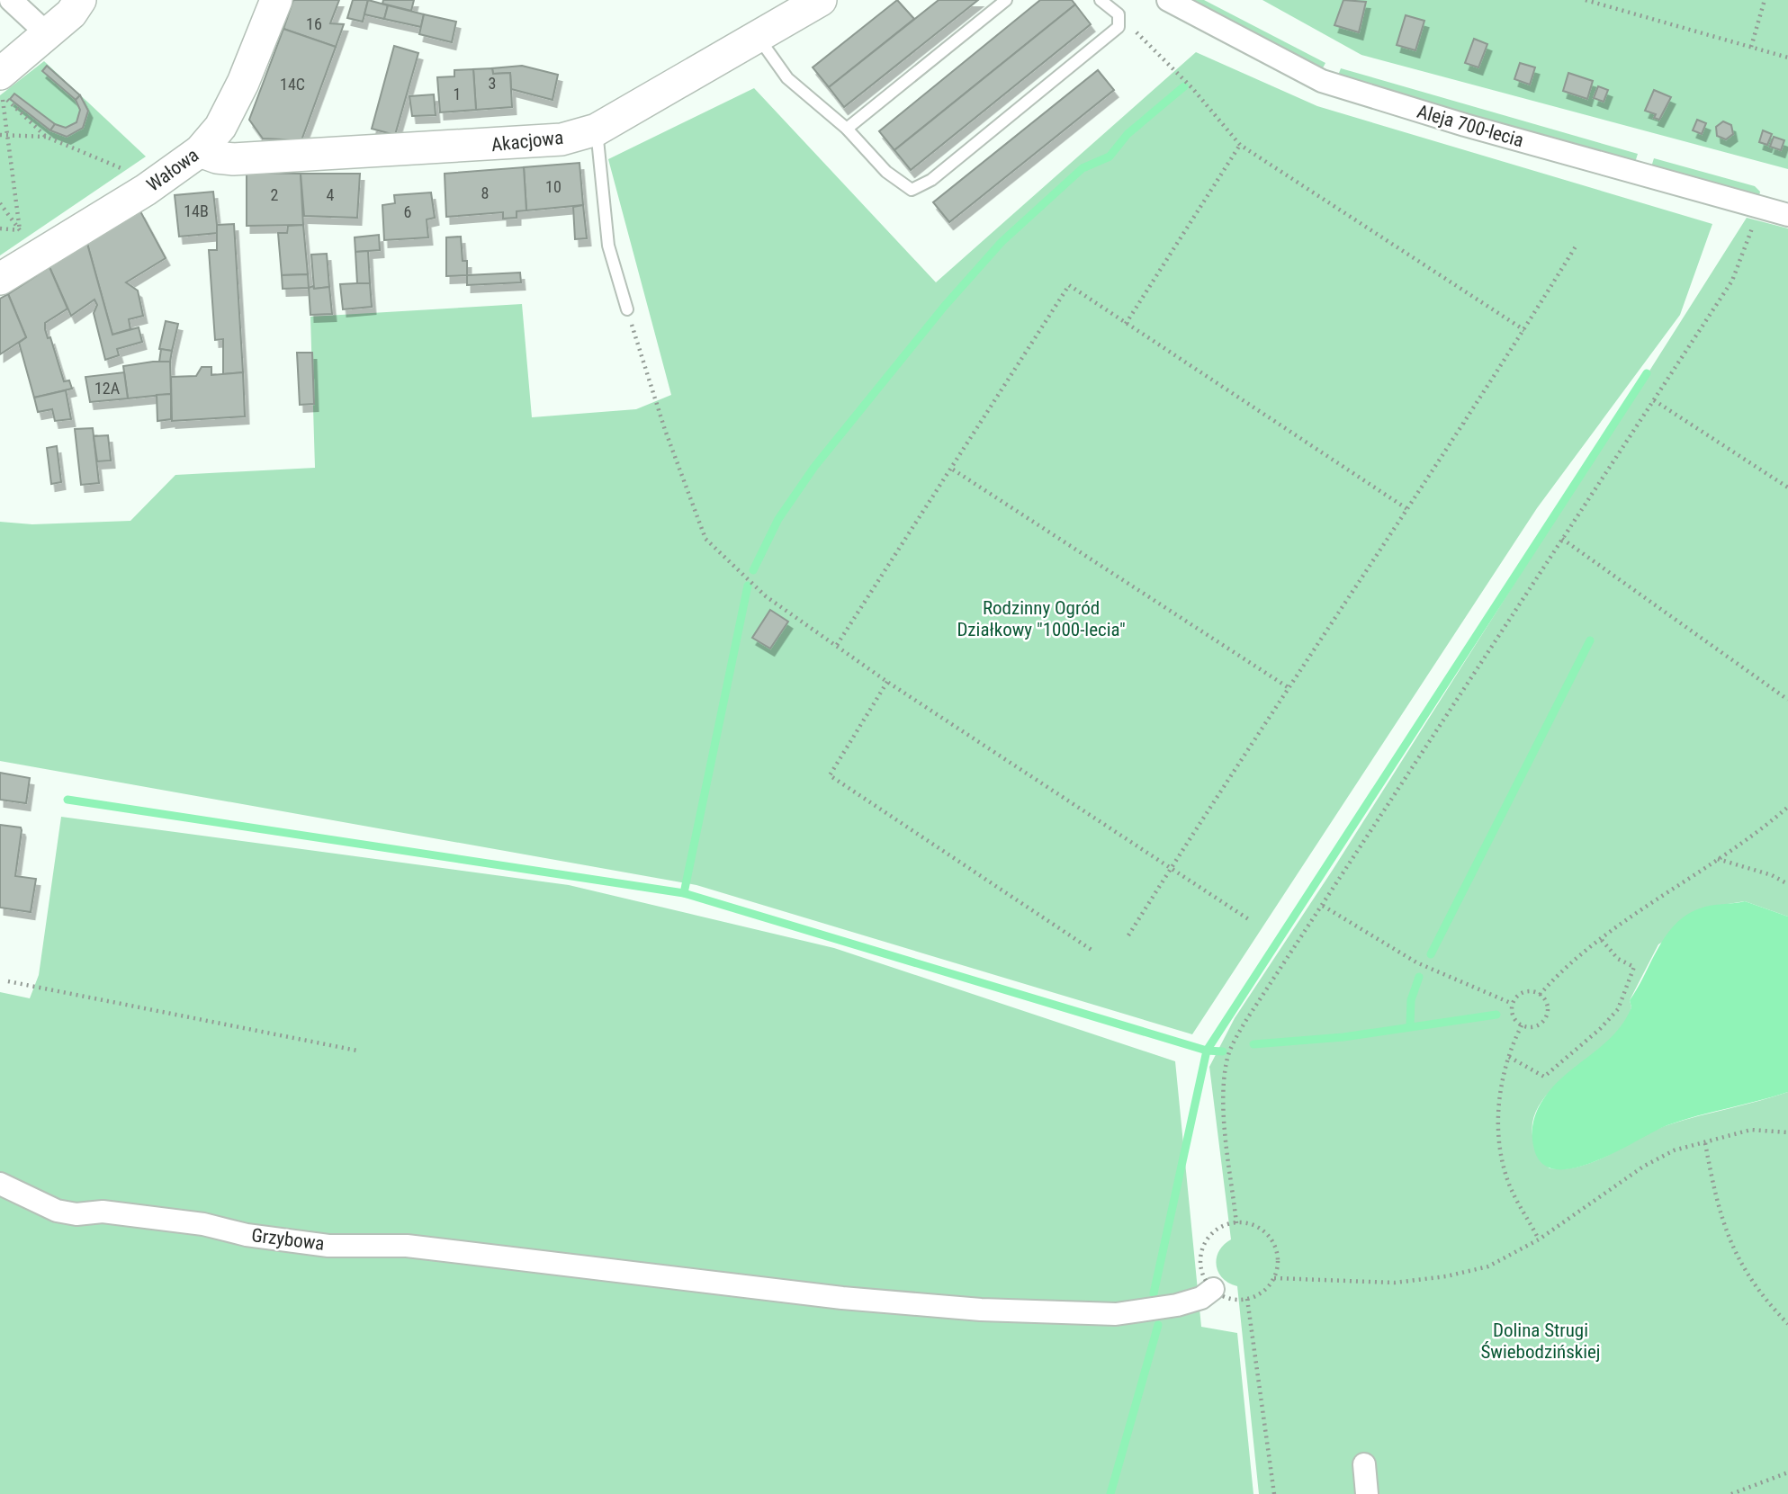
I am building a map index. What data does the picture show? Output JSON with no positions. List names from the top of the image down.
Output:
{
  "streets": {
    "street": [
      "Aleja 700-lecia",
      "Akacjowa",
      "Wałowa",
      "Grzybowa"
    ]
  },
  "crossings": [
    ["Akacjowa", "Wałowa"]
  ],
  "parks": ["Rodzinny Ogród Działkowy \"1000-lecia\"", "Dolina Strugi Świebodzińskiej"],
  "house_numbers": [
    "16",
    "3",
    "14C",
    "1",
    "10",
    "8",
    "2",
    "4",
    "14B",
    "6",
    "12A"
  ]
}
